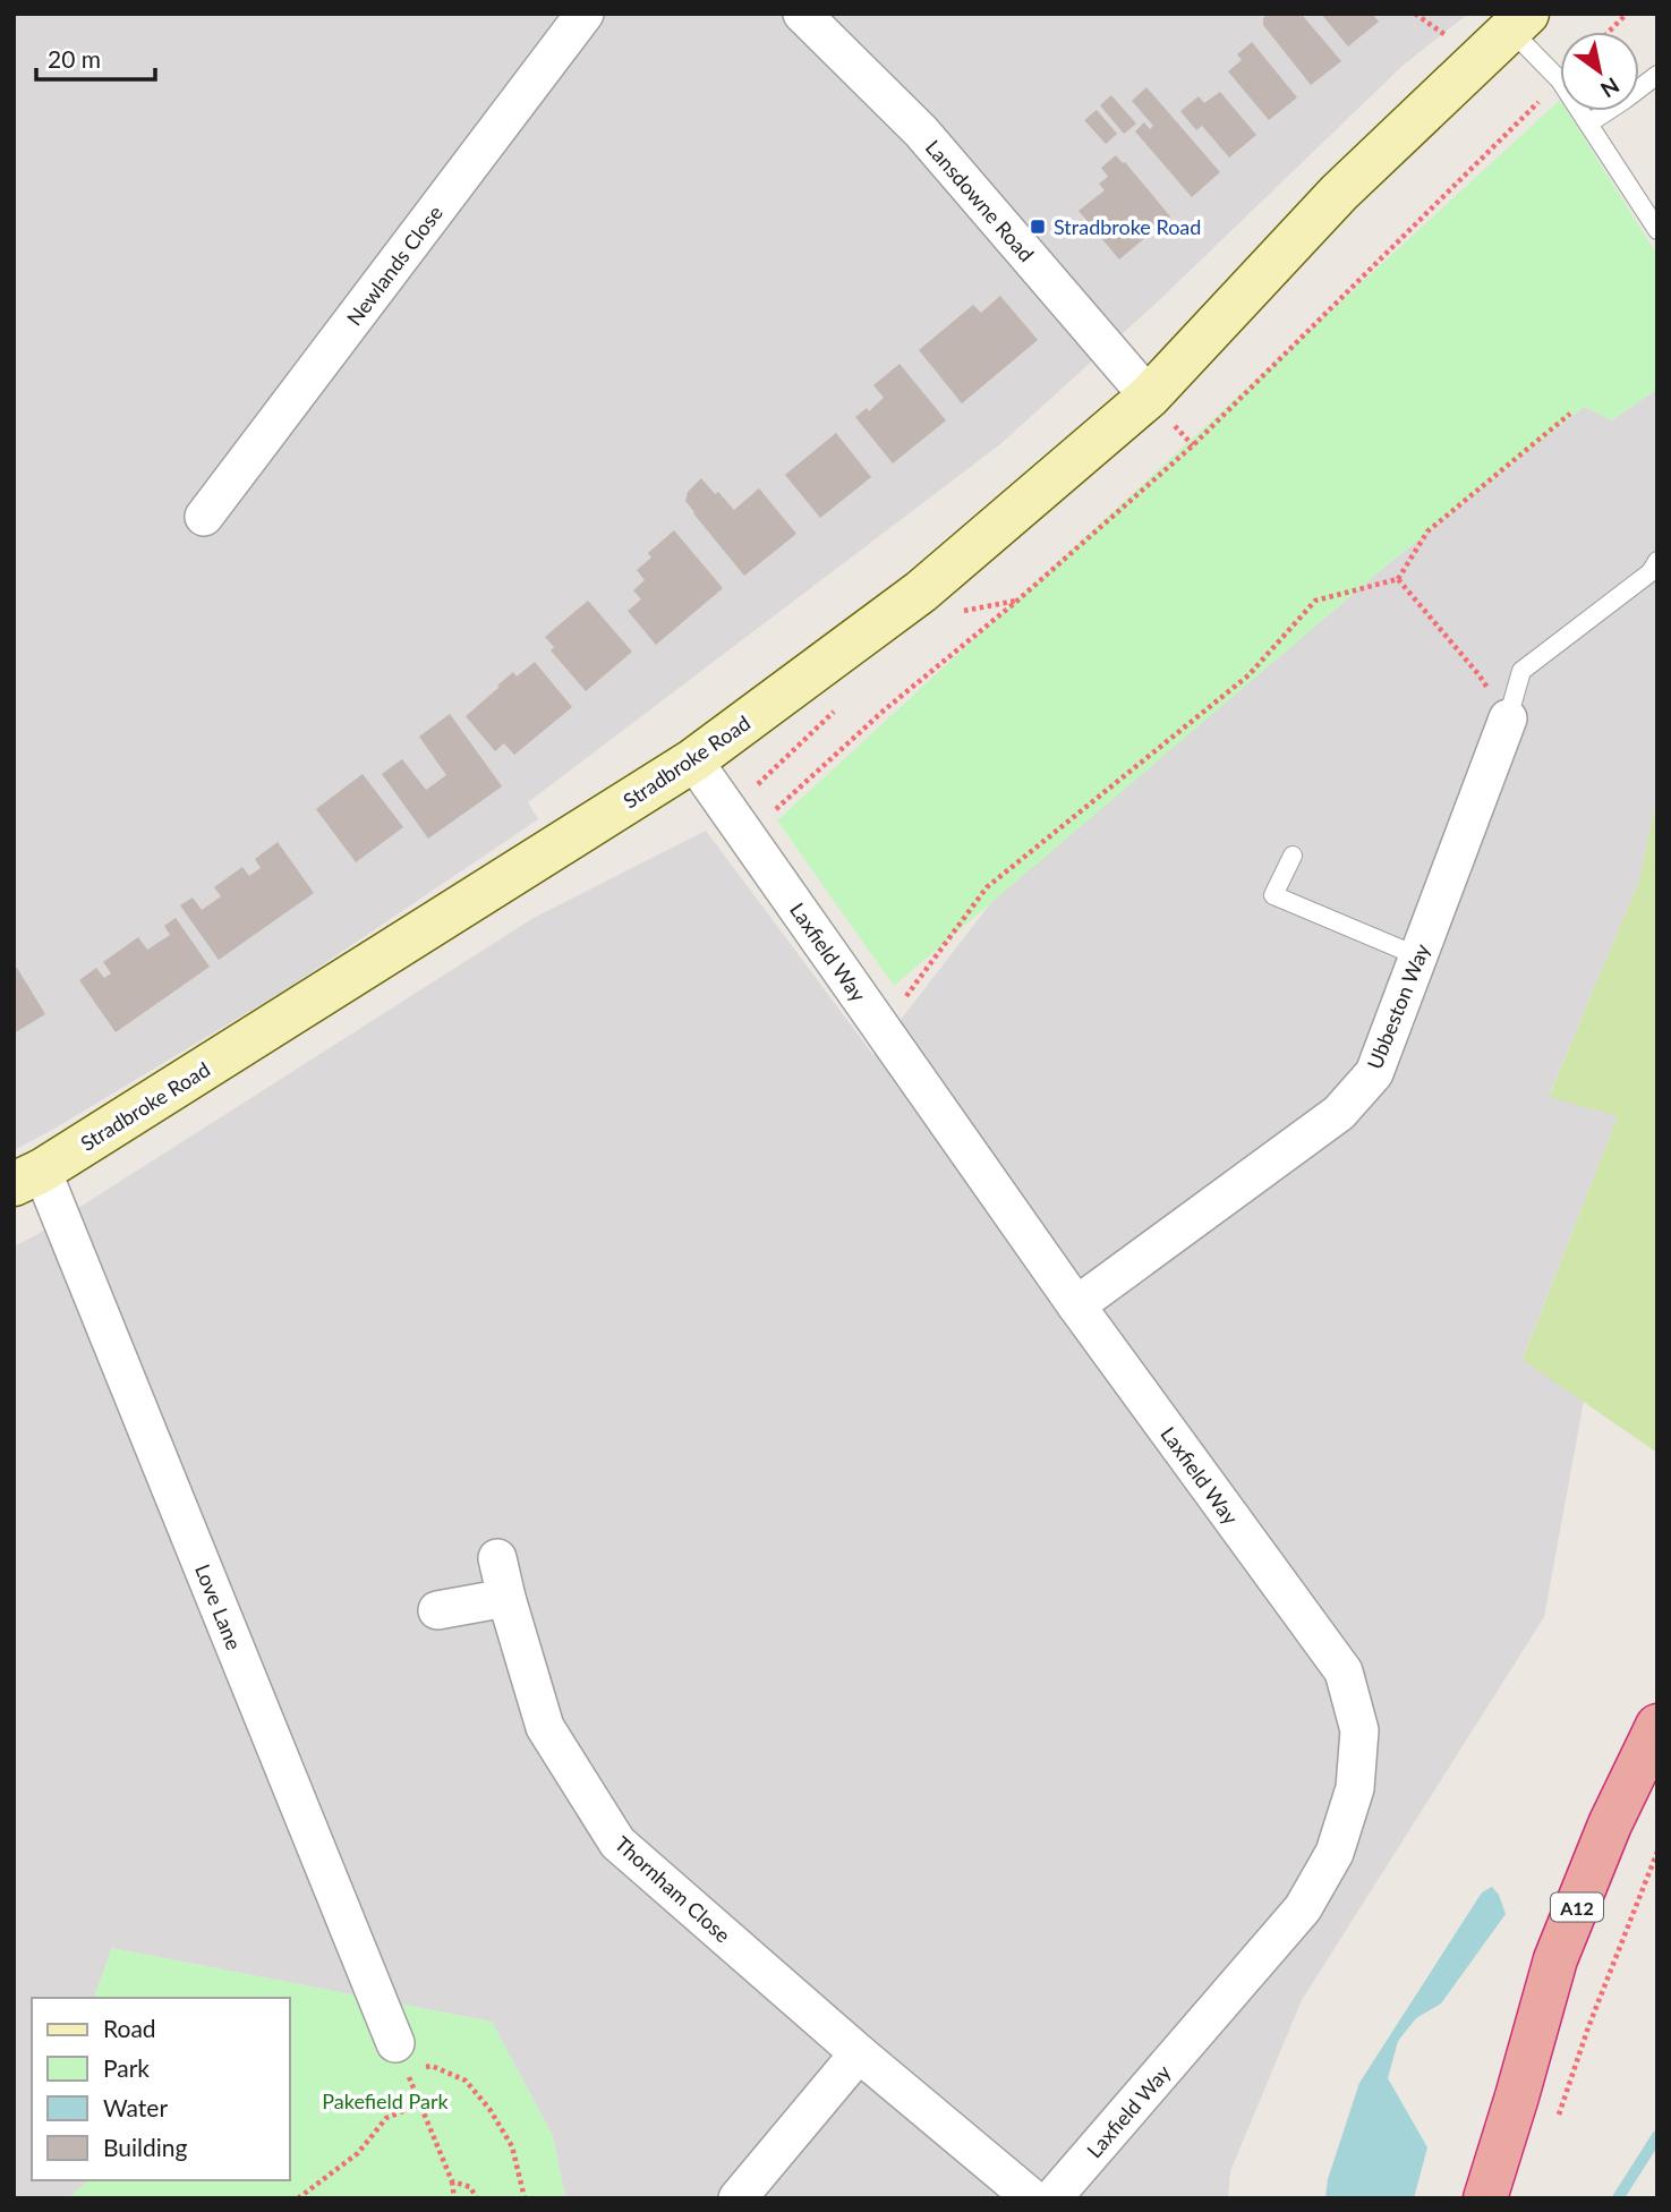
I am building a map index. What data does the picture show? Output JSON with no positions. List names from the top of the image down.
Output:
{
  "streets": {
    "highway": ["A12"],
    "main road": ["Stradbroke Road"],
    "street": [
      "Lansdowne Road",
      "Newlands Close",
      "Laxfield Way",
      "Ubbeston Way",
      "Love Lane",
      "Thornham Close"
    ]
  },
  "crossings": [
    ["Lansdowne Road", "Stradbroke Road"],
    ["Stradbroke Road", "Laxfield Way"],
    ["Stradbroke Road", "Love Lane"],
    ["Laxfield Way", "Ubbeston Way"]
  ],
  "parks": ["Pakefield Park"],
  "places": {
    "transit": ["Stradbroke Road"]
  },
  "legend": [
    "Road",
    "Park",
    "Water",
    "Building"
  ],
  "scale_bar": "20 m",
  "north": "bottom right"
}
